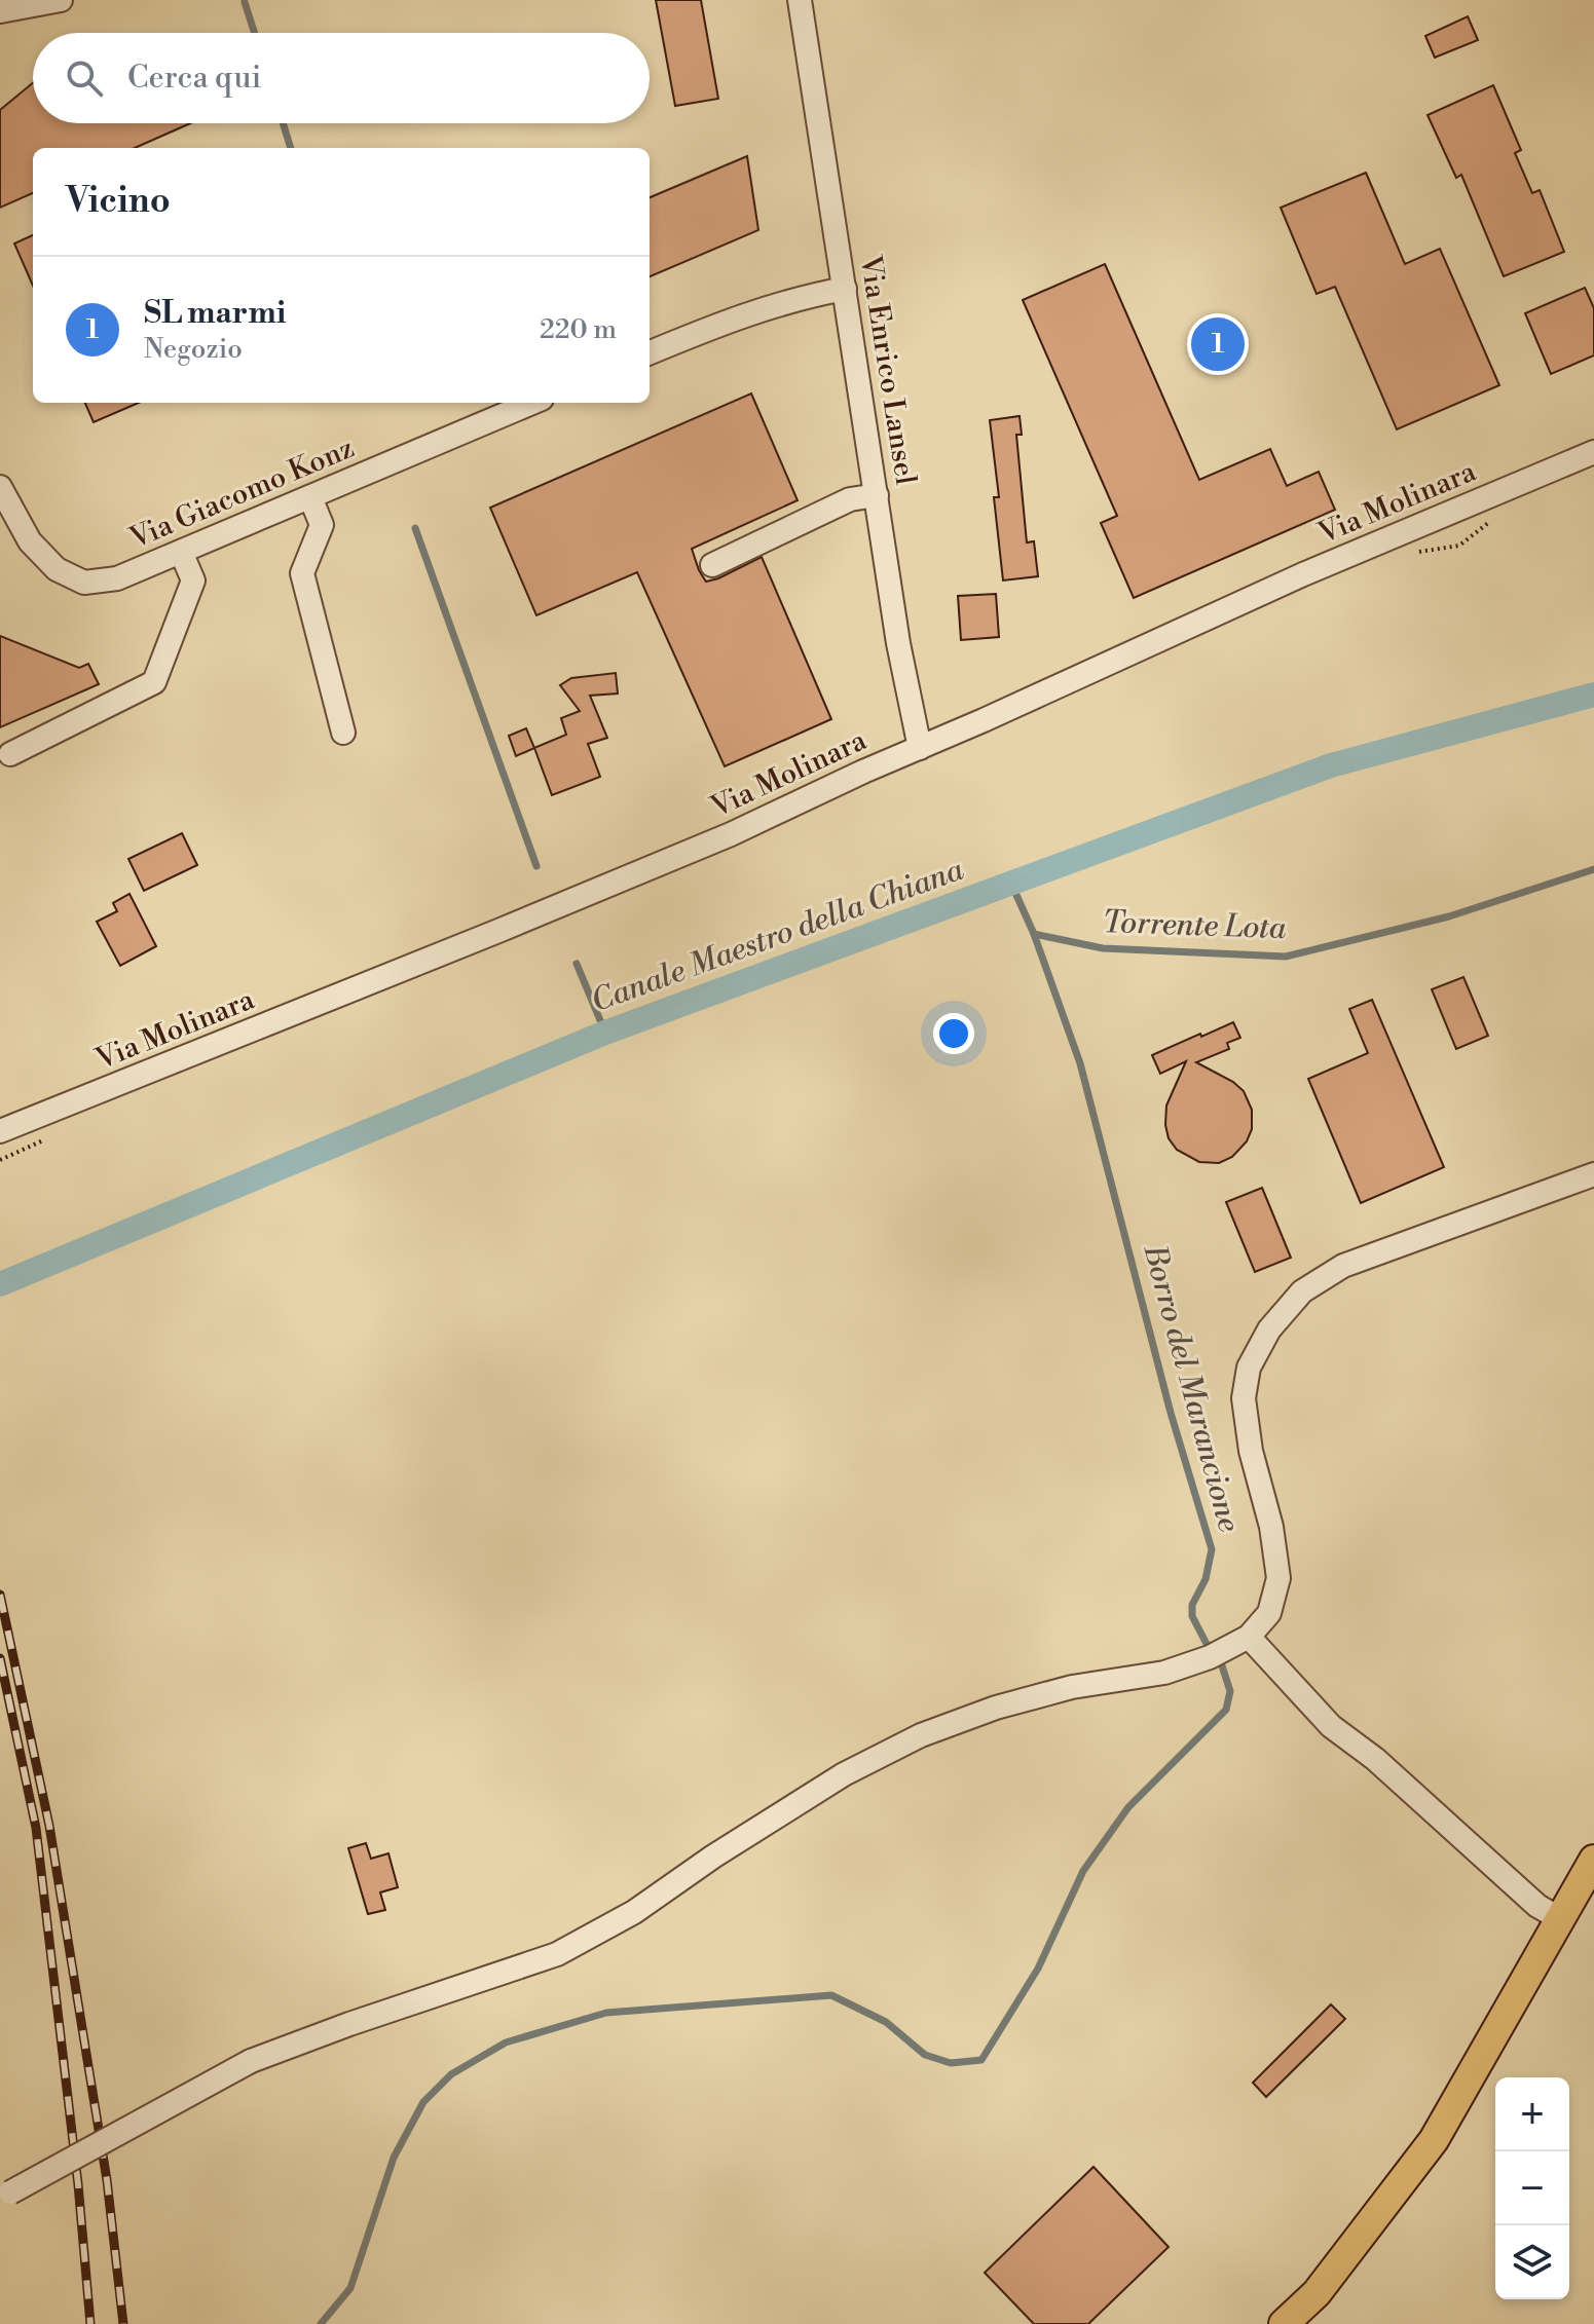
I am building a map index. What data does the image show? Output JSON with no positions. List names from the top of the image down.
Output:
{
  "streets": {
    "street": ["Via Enrico Lansel", "Via Giacomo Konz", "Via Molinara"]
  },
  "crossings": [
    ["Via Enrico Lansel", "Via Molinara"]
  ],
  "water": ["Torrente Lota", "Canale Maestro della Chiana", "Borro del Marancione"],
  "page": {
    "search": "Cerca qui",
    "heading": "Vicino",
    "list": [
      {
        "mark": "1",
        "name": "SL marmi",
        "note": "Negozio",
        "value": "220 m"
      }
    ],
    "pins": "1",
    "map_buttons": ["+", "−"]
  }
}
